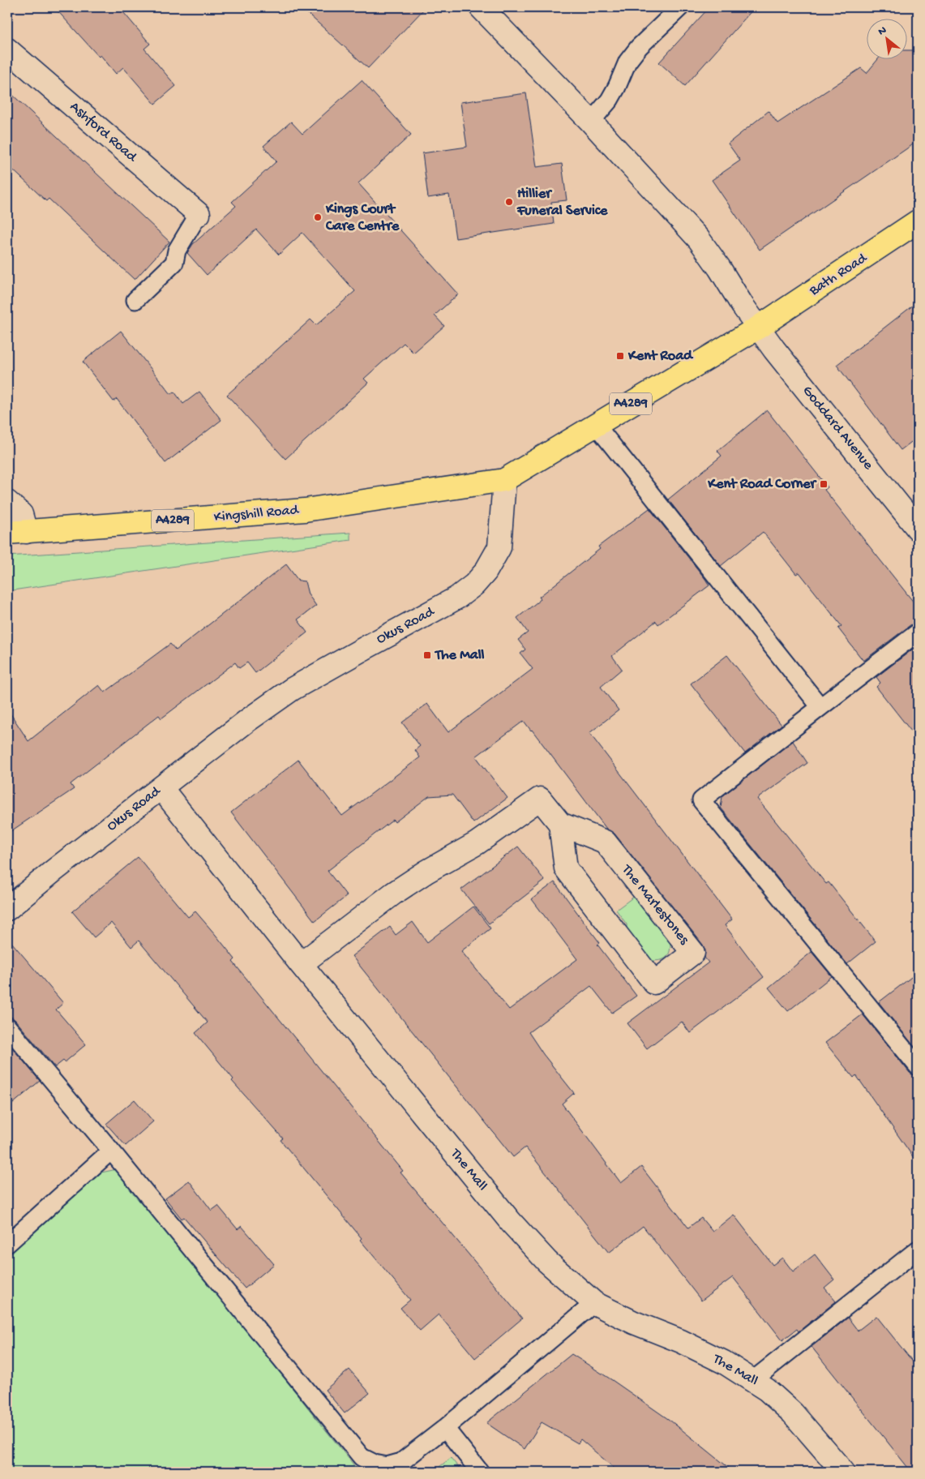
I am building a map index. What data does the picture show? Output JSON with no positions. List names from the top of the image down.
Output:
{
  "streets": {
    "main road": ["Bath Road", "A4289", "Kingshill Road"],
    "street": [
      "Ashford Road",
      "Goddard Avenue",
      "Okus Road",
      "The Marlestones",
      "The Mall"
    ]
  },
  "crossings": [
    ["Bath Road", "A4289"],
    ["Bath Road", "Goddard Avenue"],
    ["A4289", "Goddard Avenue"],
    ["A4289", "Kingshill Road"],
    ["A4289", "Okus Road"],
    ["Kingshill Road", "Okus Road"],
    ["Okus Road", "The Mall"],
    ["The Marlestones", "The Mall"]
  ],
  "places": {
    "other": ["Hillier Funeral Service", "Kings Court Care Centre"],
    "transit": ["Kent Road", "Kent Road Corner", "The Mall"]
  },
  "north": "top left"
}
